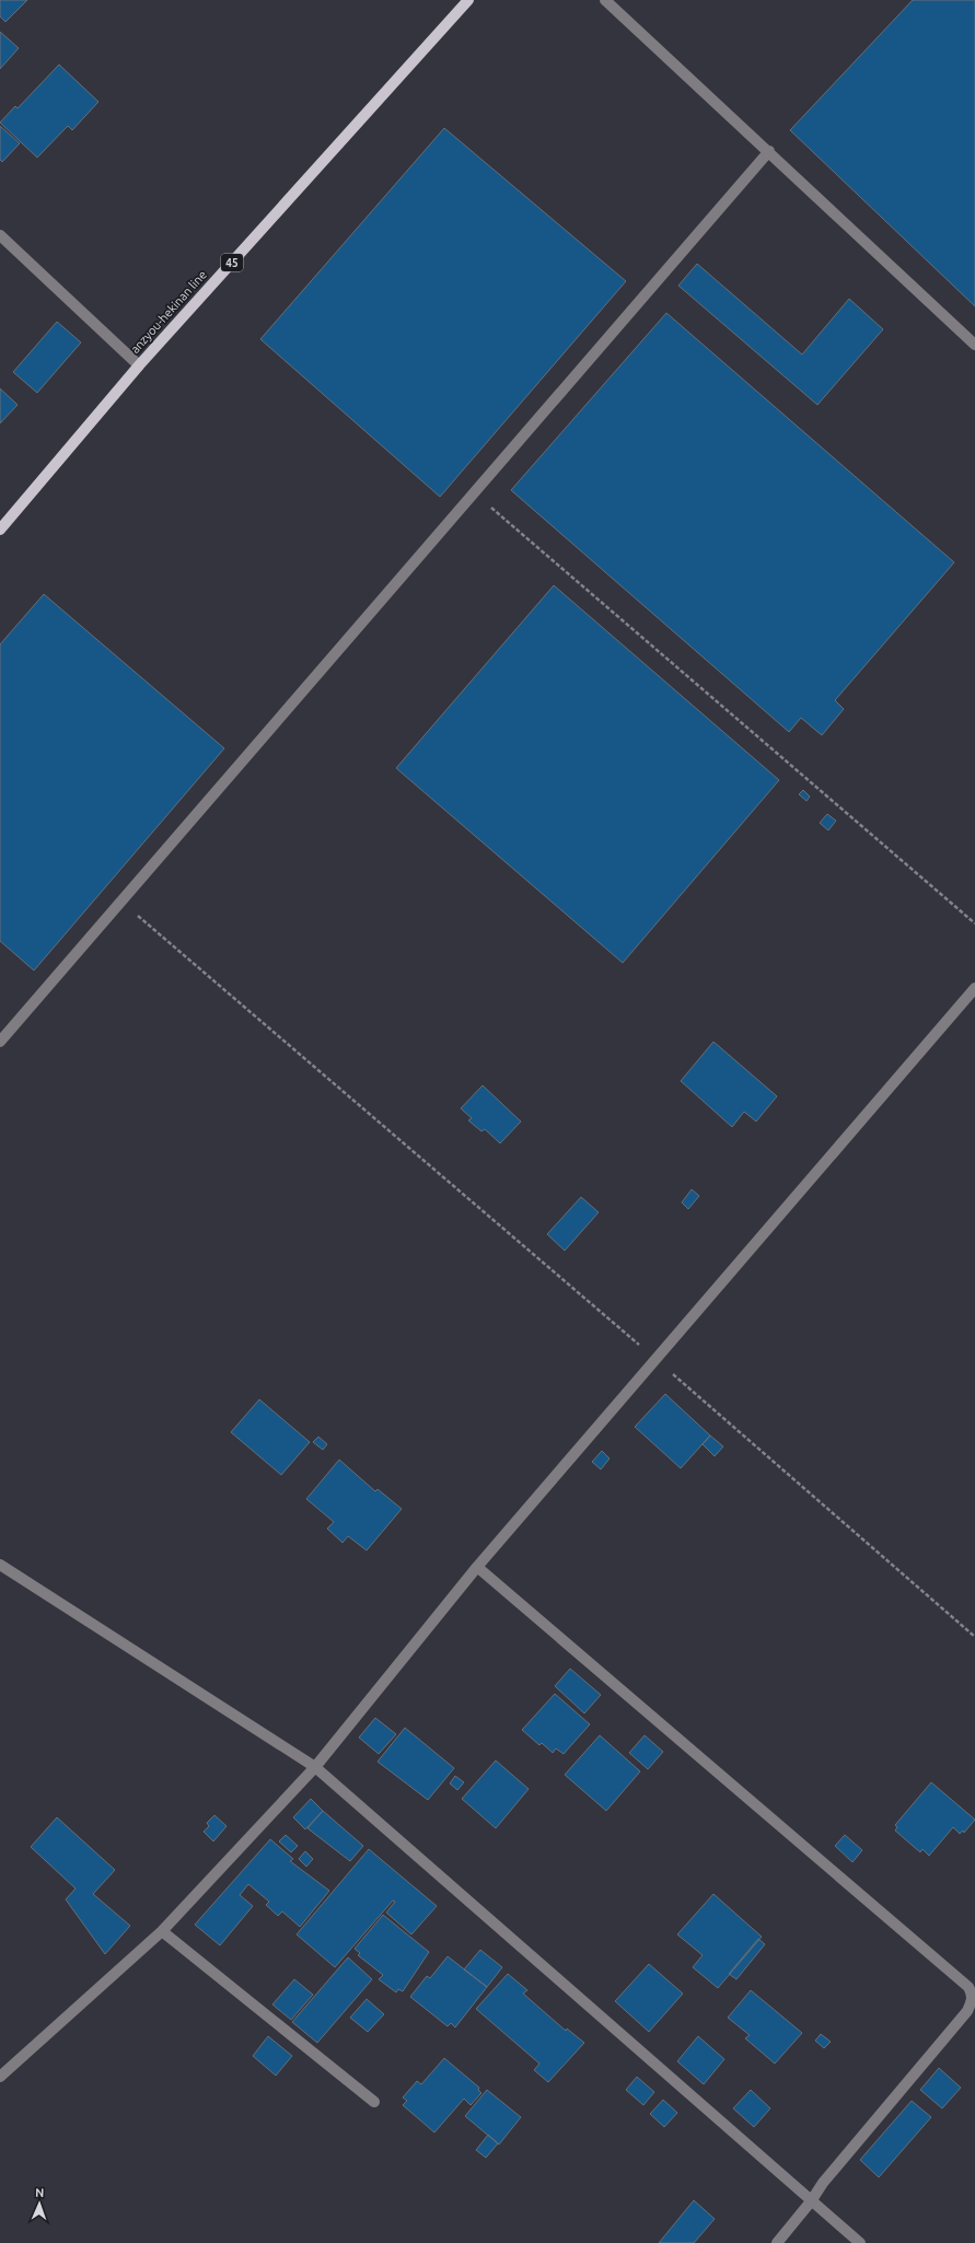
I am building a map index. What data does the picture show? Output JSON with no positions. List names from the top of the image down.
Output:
{
  "streets": {
    "main road": ["45", "anzyou-hekinan line"]
  },
  "north": "top"
}
